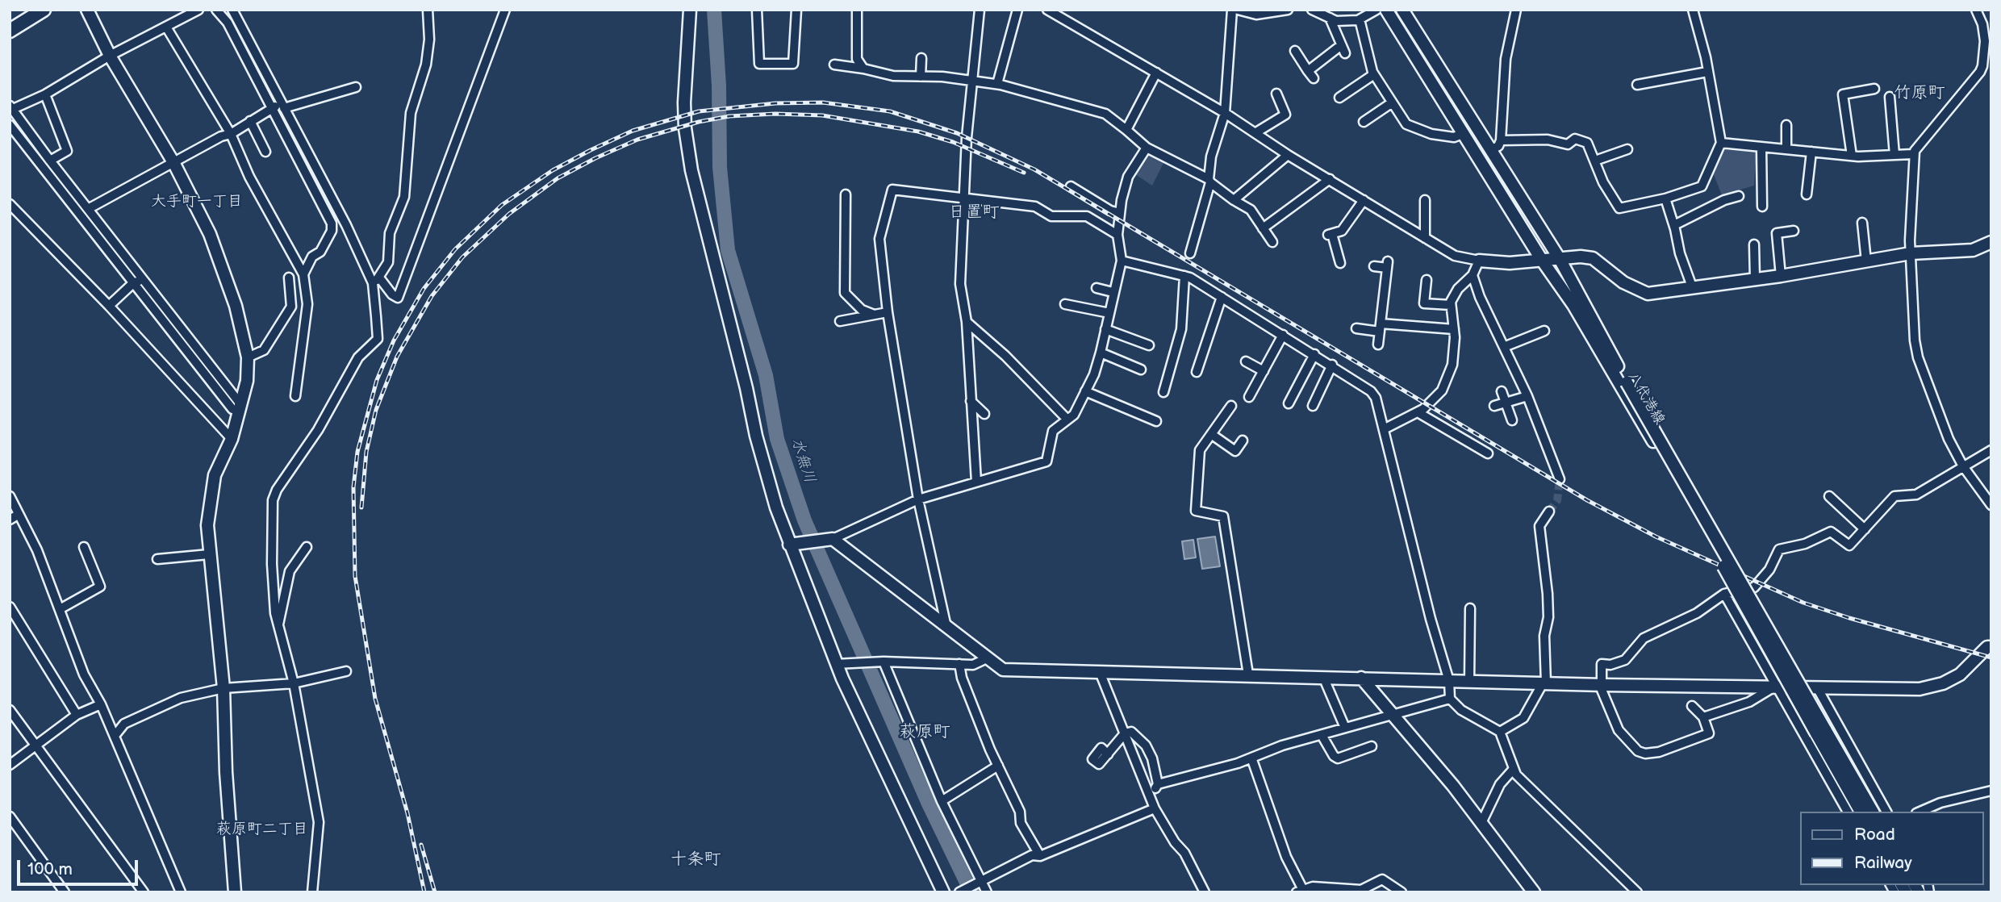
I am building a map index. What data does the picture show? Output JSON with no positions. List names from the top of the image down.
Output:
{
  "streets": {
    "street": ["八代港線"]
  },
  "districts": [
    "竹原町",
    "大手町一丁目",
    "日置町",
    "萩原町",
    "萩原町二丁目",
    "十条町"
  ],
  "water": ["水無川"],
  "legend": ["Road", "Railway"],
  "scale_bar": "100 m"
}
